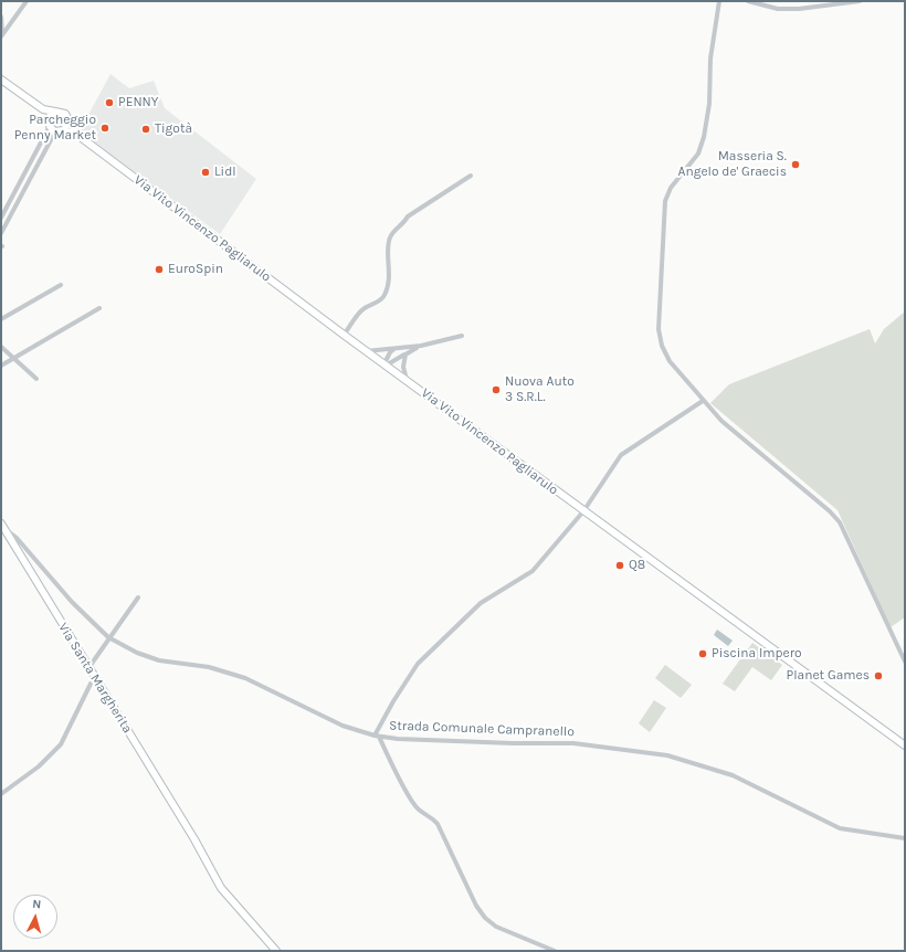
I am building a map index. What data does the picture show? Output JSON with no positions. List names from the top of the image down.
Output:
{
  "streets": {
    "street": ["Via Vito Vincenzo Pagliarulo", "Via Santa Margherita", "Strada Comunale Campranello"]
  },
  "crossings": [
    ["Via Santa Margherita", "Strada Comunale Campranello"]
  ],
  "places": [
    "PENNY",
    "Parcheggio Penny Market",
    "Tigotà",
    "Masseria S. Angelo de' Graecis",
    "Lidl",
    "EuroSpin",
    "Nuova Auto 3 S.R.L.",
    "Q8",
    "Piscina Impero",
    "Planet Games"
  ],
  "north": "top"
}
